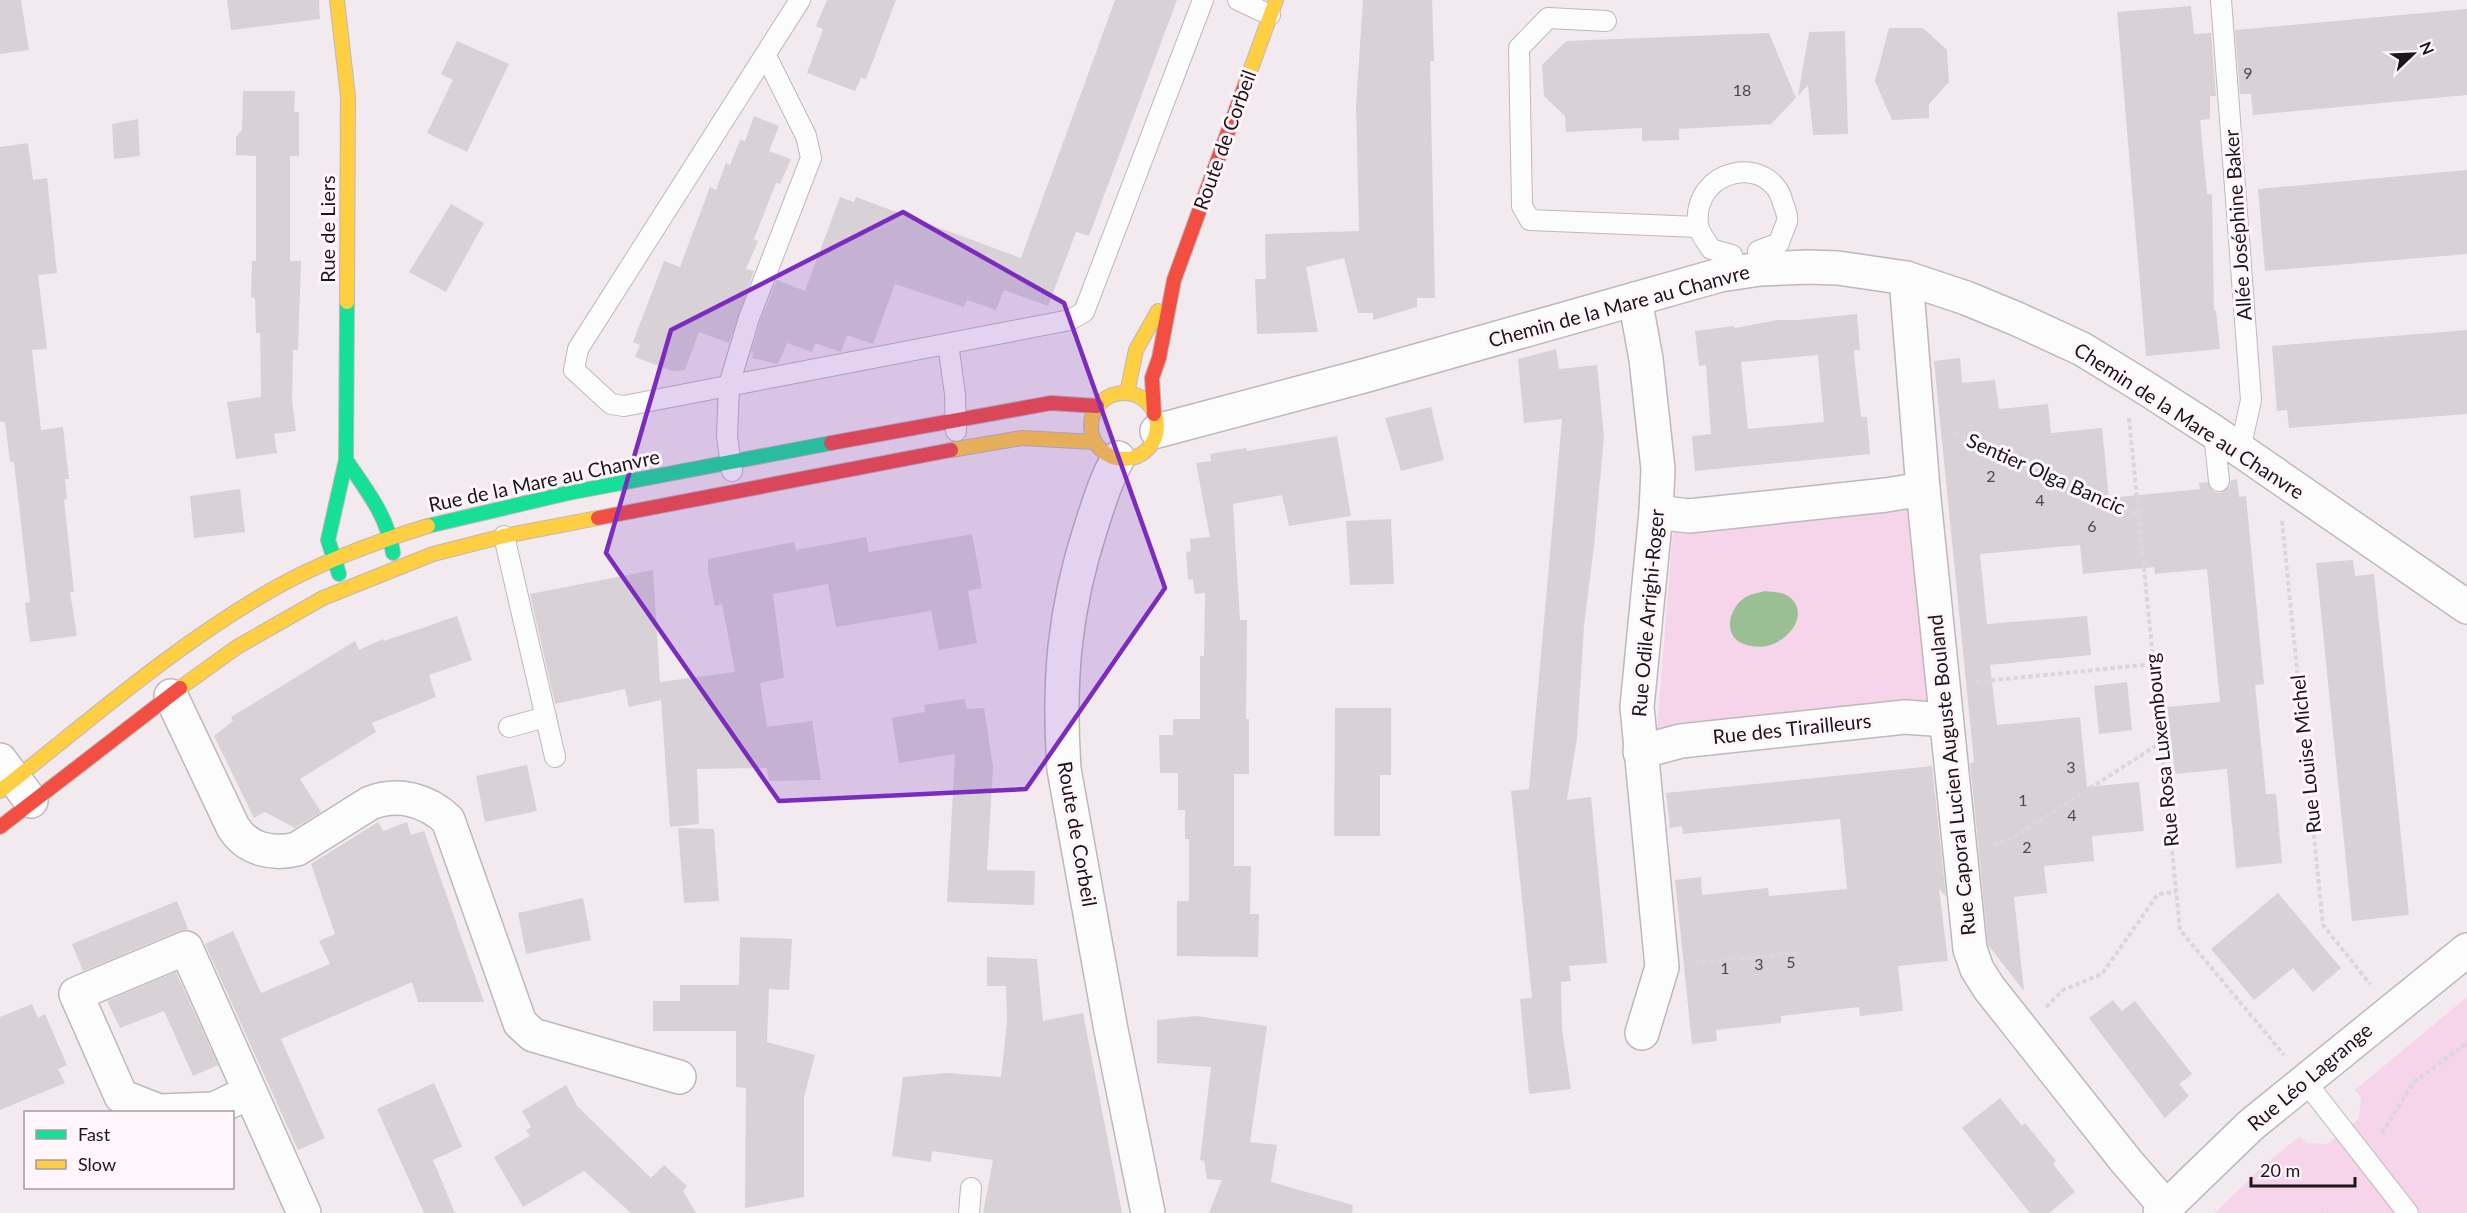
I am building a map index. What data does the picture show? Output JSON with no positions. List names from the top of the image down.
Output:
{
  "streets": {
    "main road": ["Route de Corbeil", "Rue de Liers", "Rue de la Mare au Chanvre"],
    "street": [
      "Chemin de la Mare au Chanvre",
      "Rue Odile Arrighi-Roger",
      "Rue des Tirailleurs",
      "Rue Caporal Lucien Auguste Bouland",
      "Rue Léo Lagrange"
    ],
    "lane": ["Allée Joséphine Baker"],
    "path": ["Sentier Olga Bancic", "Rue Rosa Luxembourg", "Rue Louise Michel"]
  },
  "crossings": [
    ["Route de Corbeil", "Chemin de la Mare au Chanvre"],
    ["Route de Corbeil", "Rue de la Mare au Chanvre"],
    ["Allée Joséphine Baker", "Chemin de la Mare au Chanvre"],
    ["Rue de Liers", "Rue de la Mare au Chanvre"],
    ["Chemin de la Mare au Chanvre", "Rue de la Mare au Chanvre"],
    ["Chemin de la Mare au Chanvre", "Rue Odile Arrighi-Roger"],
    ["Chemin de la Mare au Chanvre", "Rue Rosa Luxembourg"],
    ["Chemin de la Mare au Chanvre", "Rue Louise Michel"],
    ["Chemin de la Mare au Chanvre", "Rue Caporal Lucien Auguste Bouland"],
    ["Sentier Olga Bancic", "Rue Rosa Luxembourg"],
    ["Sentier Olga Bancic", "Rue Caporal Lucien Auguste Bouland"],
    ["Rue Odile Arrighi-Roger", "Rue des Tirailleurs"],
    ["Rue des Tirailleurs", "Rue Caporal Lucien Auguste Bouland"],
    ["Rue Rosa Luxembourg", "Rue Léo Lagrange"],
    ["Rue Louise Michel", "Rue Léo Lagrange"],
    ["Rue Caporal Lucien Auguste Bouland", "Rue Léo Lagrange"]
  ],
  "house_numbers": [
    "9",
    "18",
    "2",
    "4",
    "6",
    "3",
    "1",
    "4",
    "2",
    "5",
    "3",
    "1"
  ],
  "legend": ["Fast", "Slow"],
  "scale_bar": "20 m",
  "north": "top right"
}
